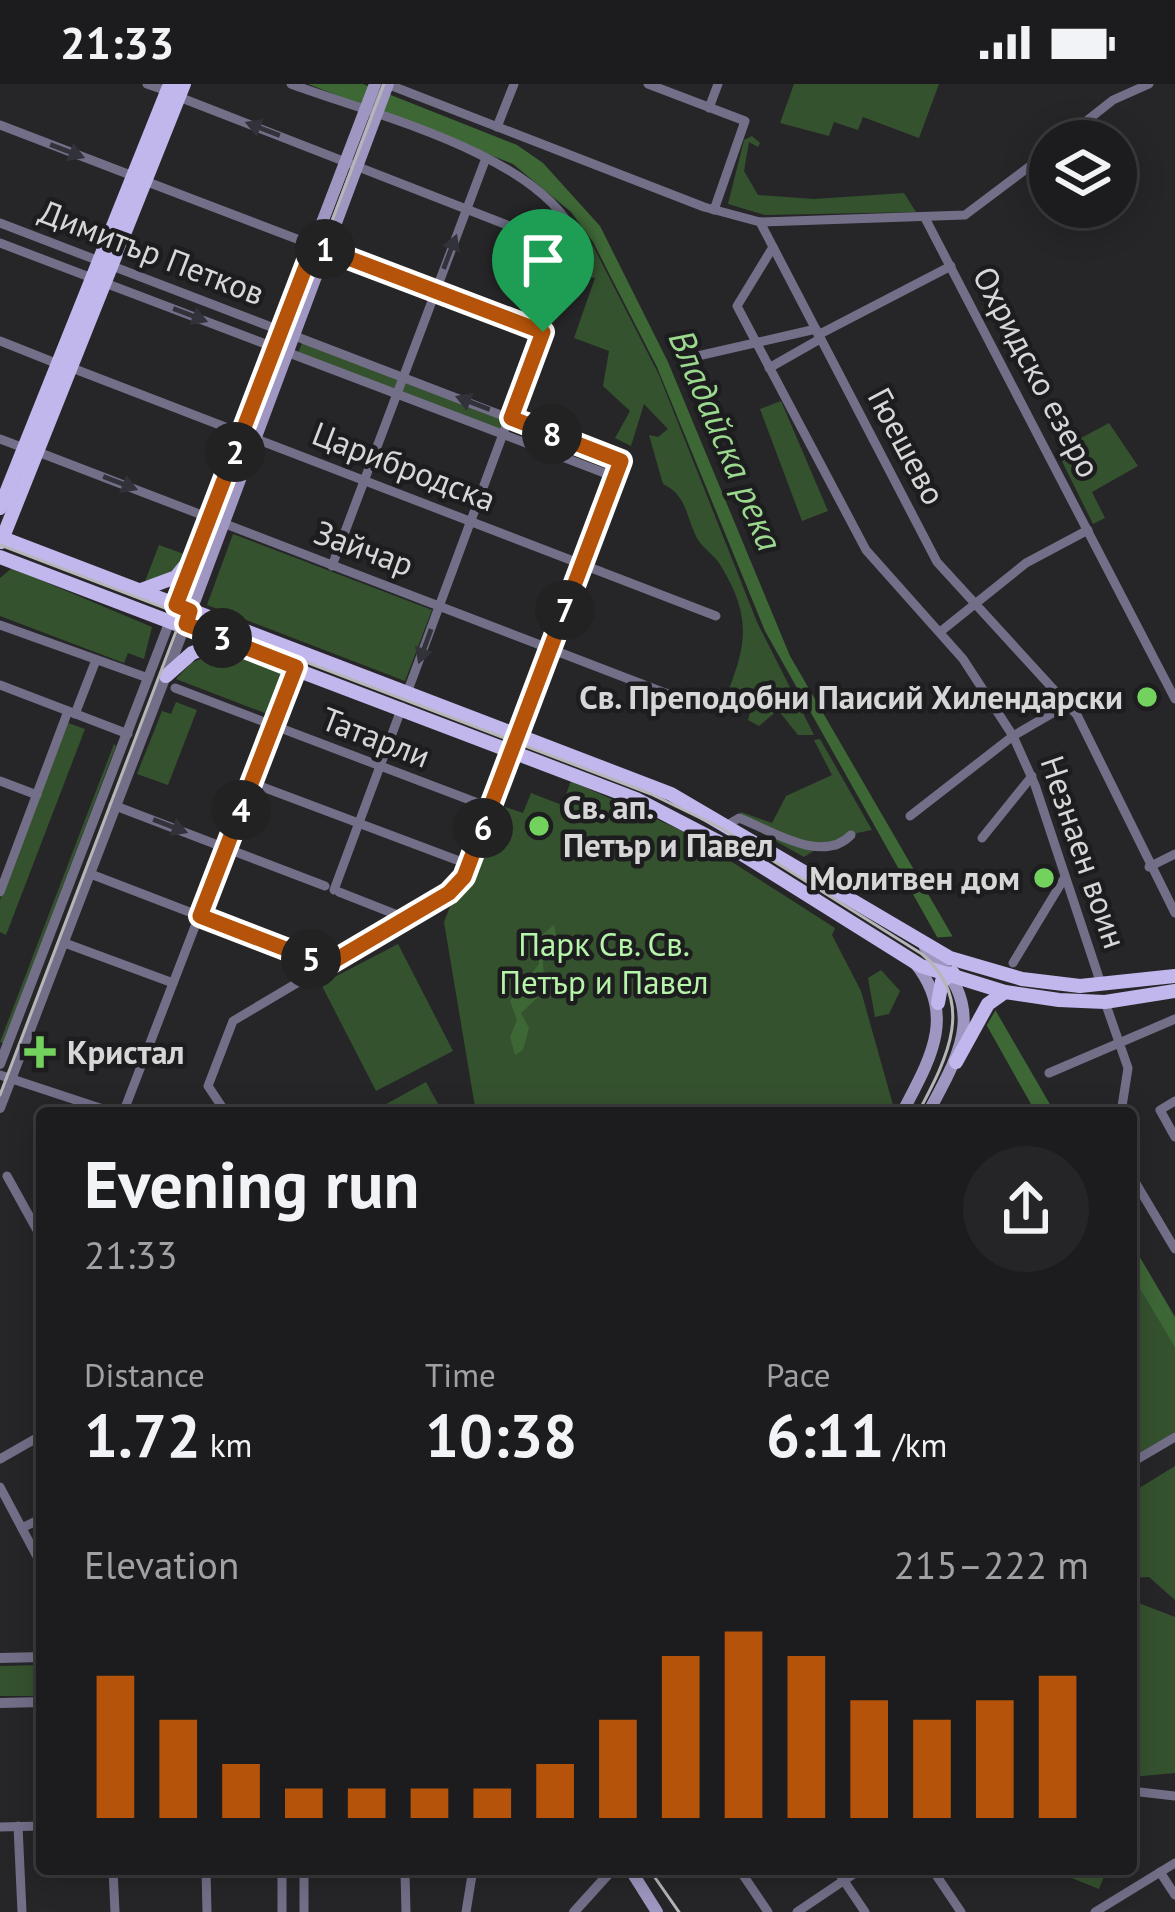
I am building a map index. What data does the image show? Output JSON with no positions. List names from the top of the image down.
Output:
{
  "streets": {
    "street": [
      "Димитър Петков",
      "Охридско езеро",
      "Гюешево",
      "Царибродска",
      "Зайчар",
      "Татарли",
      "Незнаен воин"
    ]
  },
  "crossings": [
    ["Гюешево", "Незнаен воин"]
  ],
  "water": ["Владайска река"],
  "parks": ["Парк Св. Св. Петър и Павел"],
  "places": {
    "other": ["Св. Преподобни Паисий Хилендарски", "Св. ап. Петър и Павел", "Молитвен дом"],
    "health": ["Кристал"]
  },
  "page": {
    "status": "21:33",
    "pins": [
      "1",
      "8",
      "2",
      "7",
      "3",
      "4",
      "6",
      "5"
    ],
    "heading": ["Evening run", "21:33"],
    "stats": [
      ["Distance", "1.72 km"],
      ["Time", "10:38"],
      ["Pace", "6:11 /km"]
    ],
    "chart": ["Elevation", "215–222 m"]
  }
}
